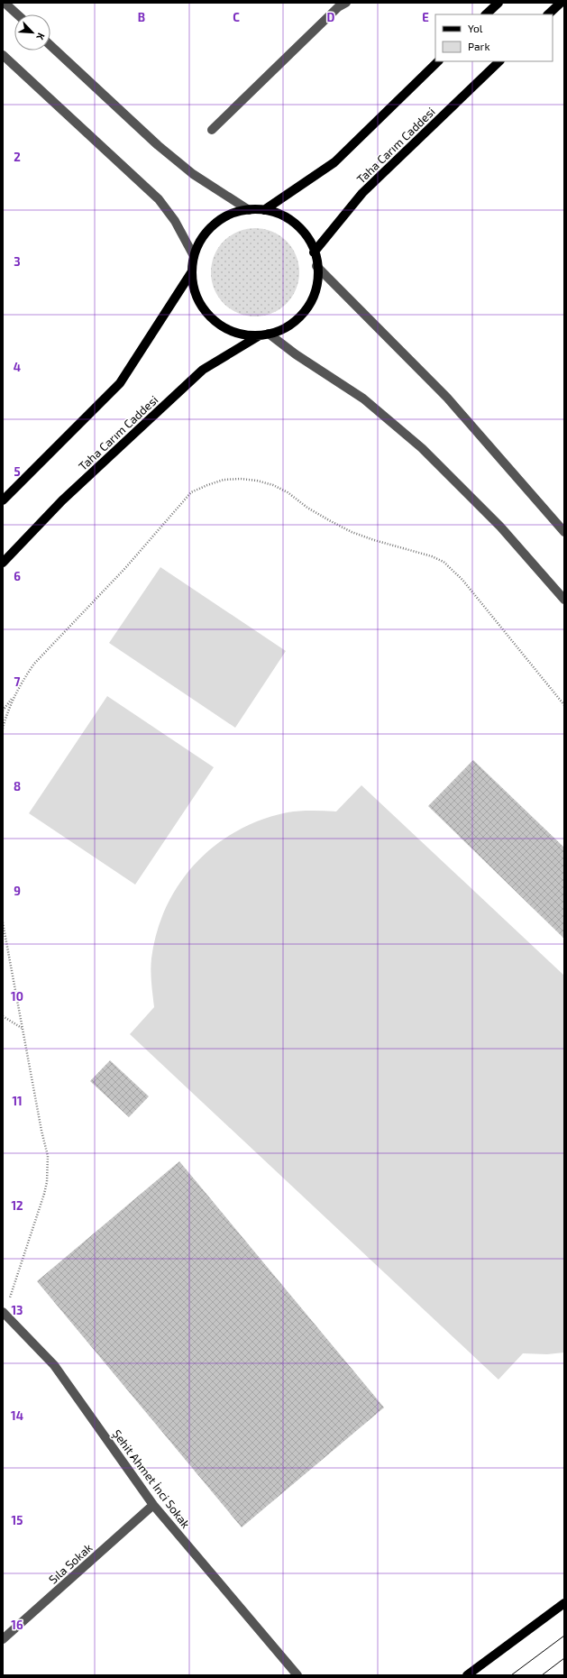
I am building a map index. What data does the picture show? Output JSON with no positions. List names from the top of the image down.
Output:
{
  "streets": {
    "main road": ["Taha Carım Caddesi"],
    "street": ["Şehit Ahmet İnci Sokak", "Sıla Sokak"]
  },
  "crossings": [
    ["Şehit Ahmet İnci Sokak", "Sıla Sokak"]
  ],
  "legend": ["Yol", "Park"],
  "north": "bottom right",
  "grid": {
    "columns": [
      "B",
      "C",
      "D",
      "E"
    ],
    "rows": [
      "2",
      "3",
      "4",
      "5",
      "6",
      "7",
      "8",
      "9",
      "10",
      "11",
      "12",
      "13",
      "14",
      "15",
      "16"
    ]
  }
}
